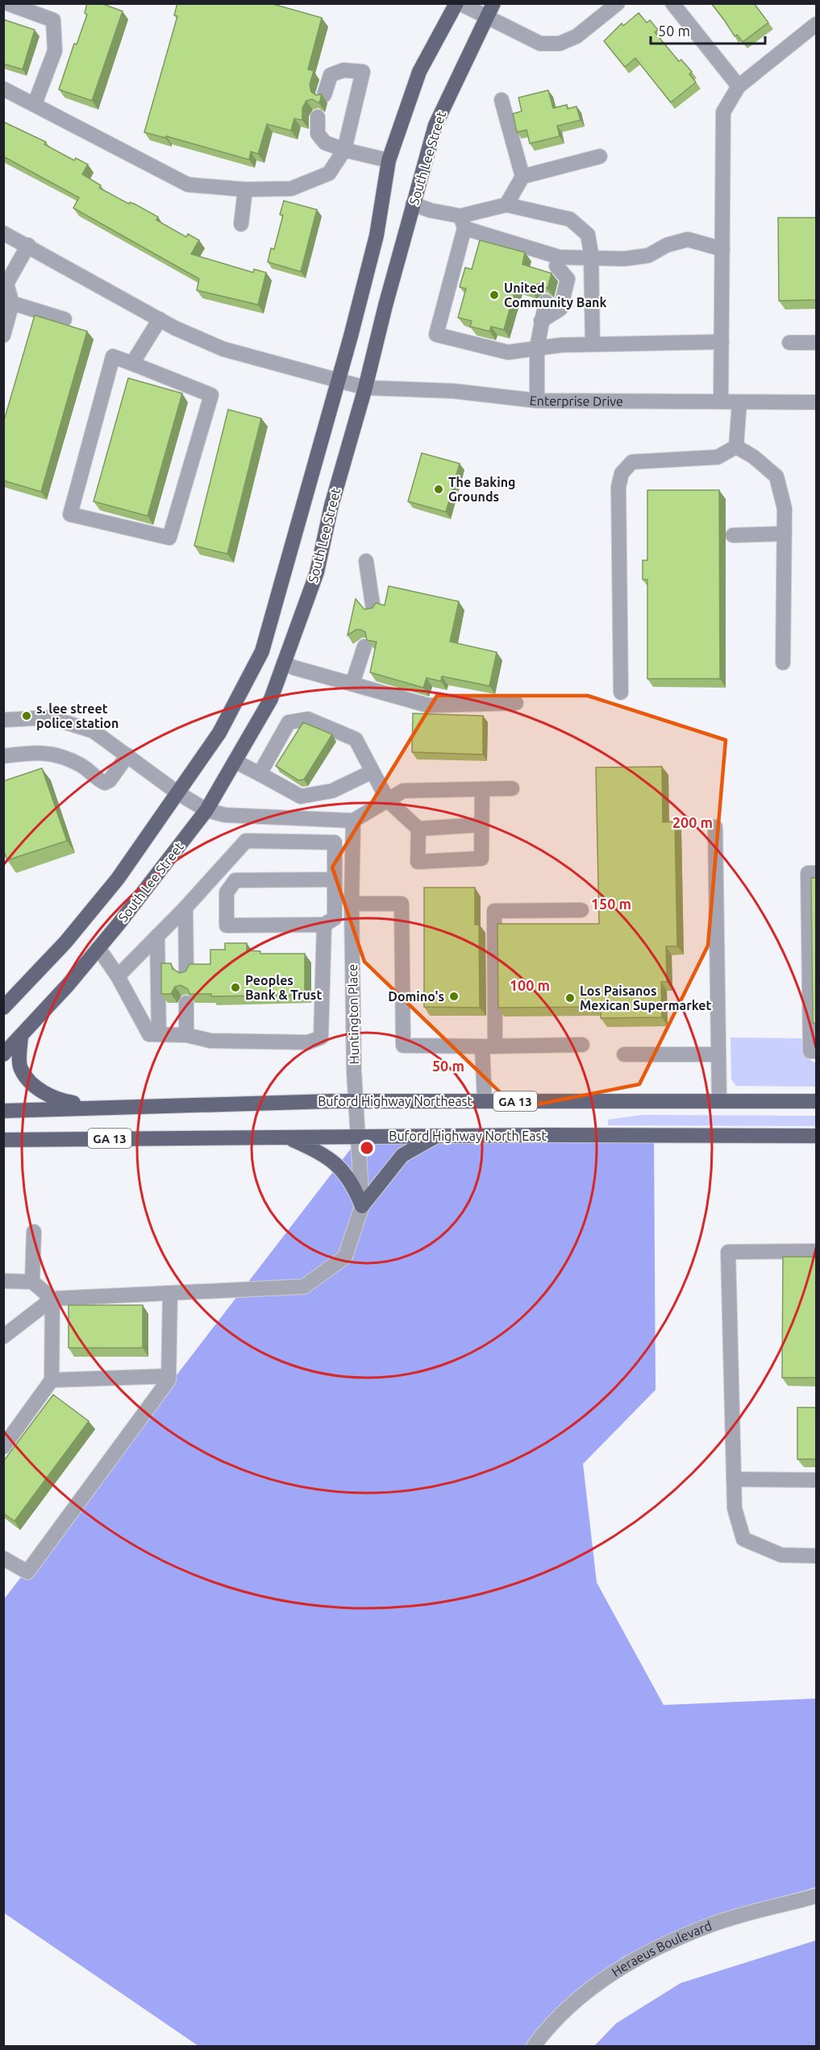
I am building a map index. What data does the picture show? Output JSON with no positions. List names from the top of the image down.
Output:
{
  "streets": {
    "main road": [
      "South Lee Street",
      "Buford Highway Northeast",
      "GA 13",
      "Buford Highway North East"
    ],
    "street": ["Enterprise Drive", "Huntington Place", "Heraeus Boulevard"]
  },
  "crossings": [
    ["South Lee Street", "Enterprise Drive"],
    ["Huntington Place", "Buford Highway Northeast"],
    ["Huntington Place", "Buford Highway North East"]
  ],
  "places": [
    "United Community Bank",
    "The Baking Grounds",
    "s. lee street police station",
    "Peoples Bank & Trust",
    "Domino's",
    "Los Paisanos Mexican Supermarket"
  ],
  "scale_bar": "50 m",
  "rings": [
    "200 m",
    "150 m",
    "100 m",
    "50 m"
  ]
}
